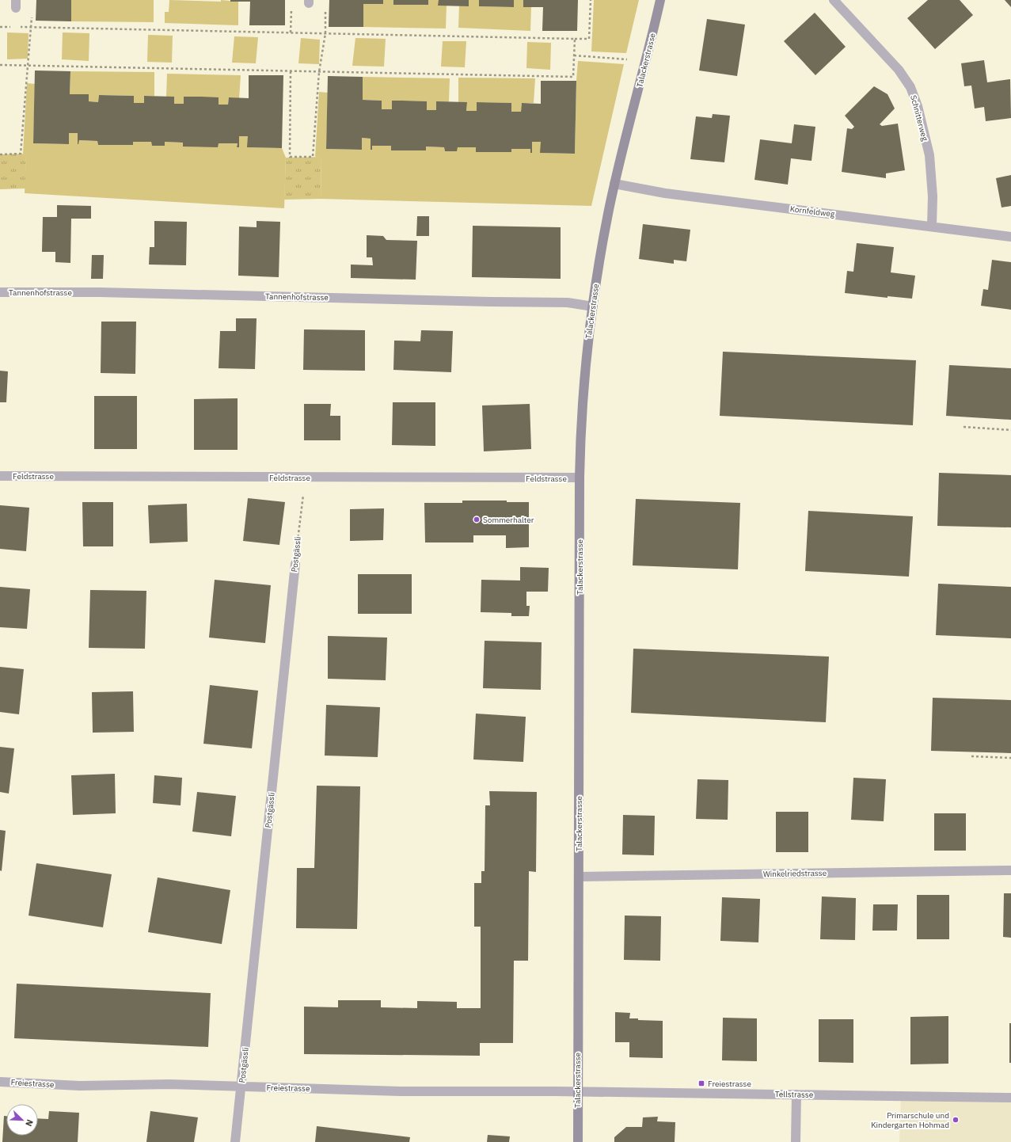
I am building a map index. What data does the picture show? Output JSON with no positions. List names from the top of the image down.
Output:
{
  "streets": {
    "main road": ["Talackerstrasse"],
    "street": [
      "Schnitterweg",
      "Kornfeldweg",
      "Tannenhofstrasse",
      "Feldstrasse",
      "Postgässli",
      "Winkelriedstrasse",
      "Freiestrasse",
      "Tellstrasse"
    ]
  },
  "crossings": [
    ["Talackerstrasse", "Kornfeldweg"],
    ["Talackerstrasse", "Tannenhofstrasse"],
    ["Talackerstrasse", "Feldstrasse"],
    ["Talackerstrasse", "Winkelriedstrasse"],
    ["Talackerstrasse", "Freiestrasse"],
    ["Talackerstrasse", "Tellstrasse"],
    ["Schnitterweg", "Kornfeldweg"],
    ["Feldstrasse", "Postgässli"],
    ["Postgässli", "Freiestrasse"],
    ["Freiestrasse", "Tellstrasse"]
  ],
  "places": {
    "other": ["Sommerhalter", "Primarschule und Kindergarten Hohmad"],
    "transit": ["Freiestrasse"]
  },
  "north": "bottom right"
}
